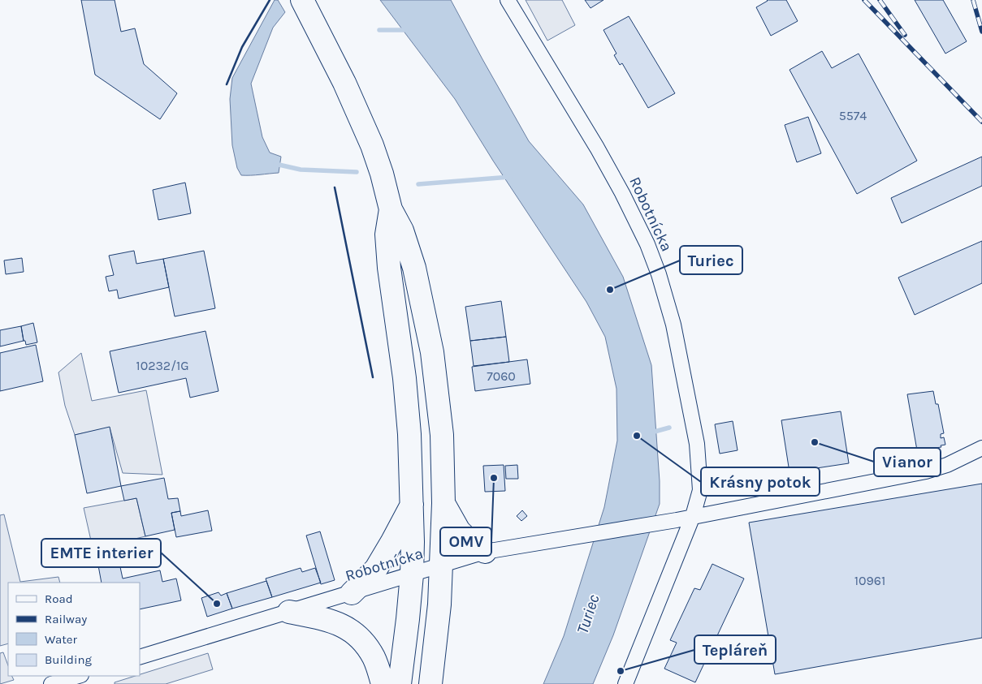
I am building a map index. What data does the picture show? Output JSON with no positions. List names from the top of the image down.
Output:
{
  "streets": {
    "street": ["Robotnícka"]
  },
  "water": ["Turiec"],
  "places": [
    "Turiec",
    "Krásny potok",
    "Vianor",
    "OMV",
    "EMTE interier",
    "Tepláreň"
  ],
  "house_numbers": [
    "5574",
    "10232/1G",
    "7060",
    "10961"
  ],
  "legend": [
    "Road",
    "Railway",
    "Water",
    "Building"
  ]
}
